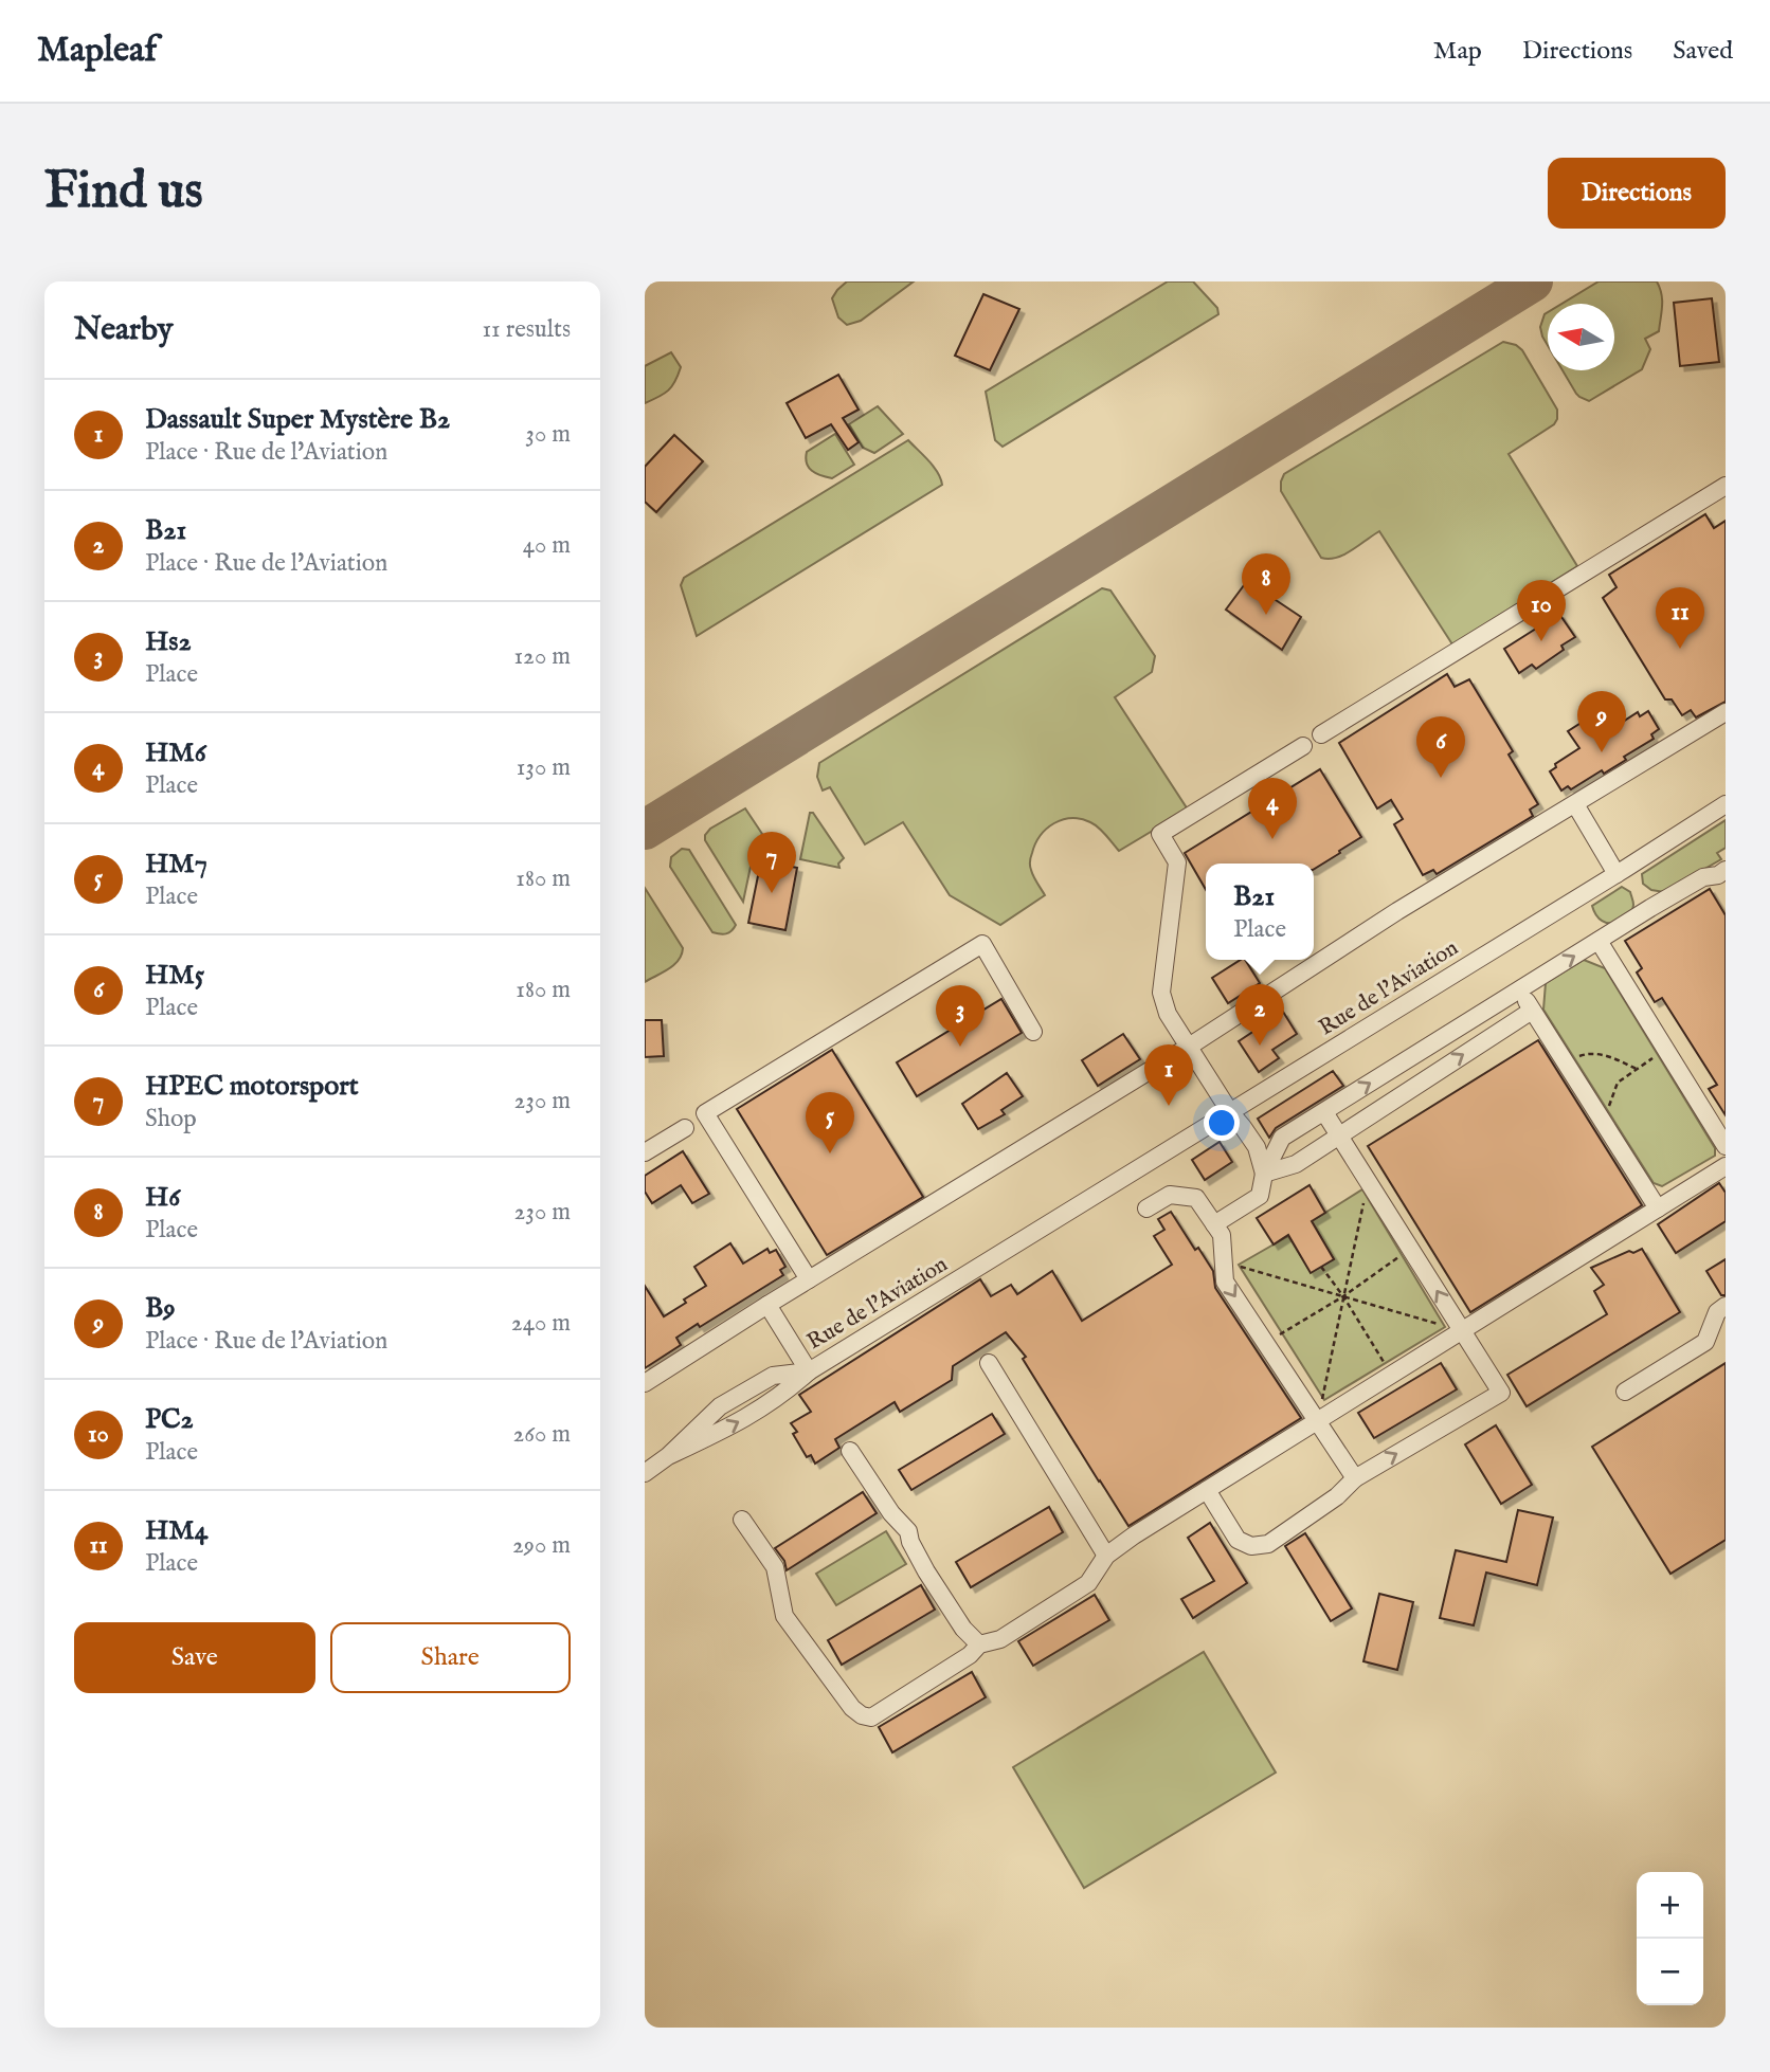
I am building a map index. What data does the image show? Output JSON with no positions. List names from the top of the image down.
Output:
{
  "streets": {
    "street": ["Rue de l'Aviation"]
  },
  "north": "left",
  "page": {
    "header": "Mapleaf",
    "nav": ["Map", "Directions", "Saved"],
    "buttons": [
      "Directions",
      ["Save", "Share"]
    ],
    "title": "Find us",
    "heading": ["Nearby", "11 results"],
    "list": [
      {
        "mark": "1",
        "name": "Dassault Super Mystère B2",
        "note": "Place · Rue de l'Aviation",
        "value": "30 m"
      },
      {
        "mark": "2",
        "name": "B21",
        "note": "Place · Rue de l'Aviation",
        "value": "40 m"
      },
      {
        "mark": "3",
        "name": "Hs2",
        "note": "Place",
        "value": "120 m"
      },
      {
        "mark": "4",
        "name": "HM6",
        "note": "Place",
        "value": "130 m"
      },
      {
        "mark": "5",
        "name": "HM7",
        "note": "Place",
        "value": "180 m"
      },
      {
        "mark": "6",
        "name": "HM5",
        "note": "Place",
        "value": "180 m"
      },
      {
        "mark": "7",
        "name": "HPEC motorsport",
        "note": "Shop",
        "value": "230 m"
      },
      {
        "mark": "8",
        "name": "H6",
        "note": "Place",
        "value": "230 m"
      },
      {
        "mark": "9",
        "name": "B9",
        "note": "Place · Rue de l'Aviation",
        "value": "240 m"
      },
      {
        "mark": "10",
        "name": "PC2",
        "note": "Place",
        "value": "260 m"
      },
      {
        "mark": "11",
        "name": "HM4",
        "note": "Place",
        "value": "290 m"
      }
    ],
    "pins": [
      "8",
      "10",
      "11",
      "9",
      "6",
      "4",
      "7",
      "2",
      "3",
      "1",
      "5"
    ],
    "popup": ["B21", "Place"],
    "map_buttons": ["+", "−"]
  }
}
